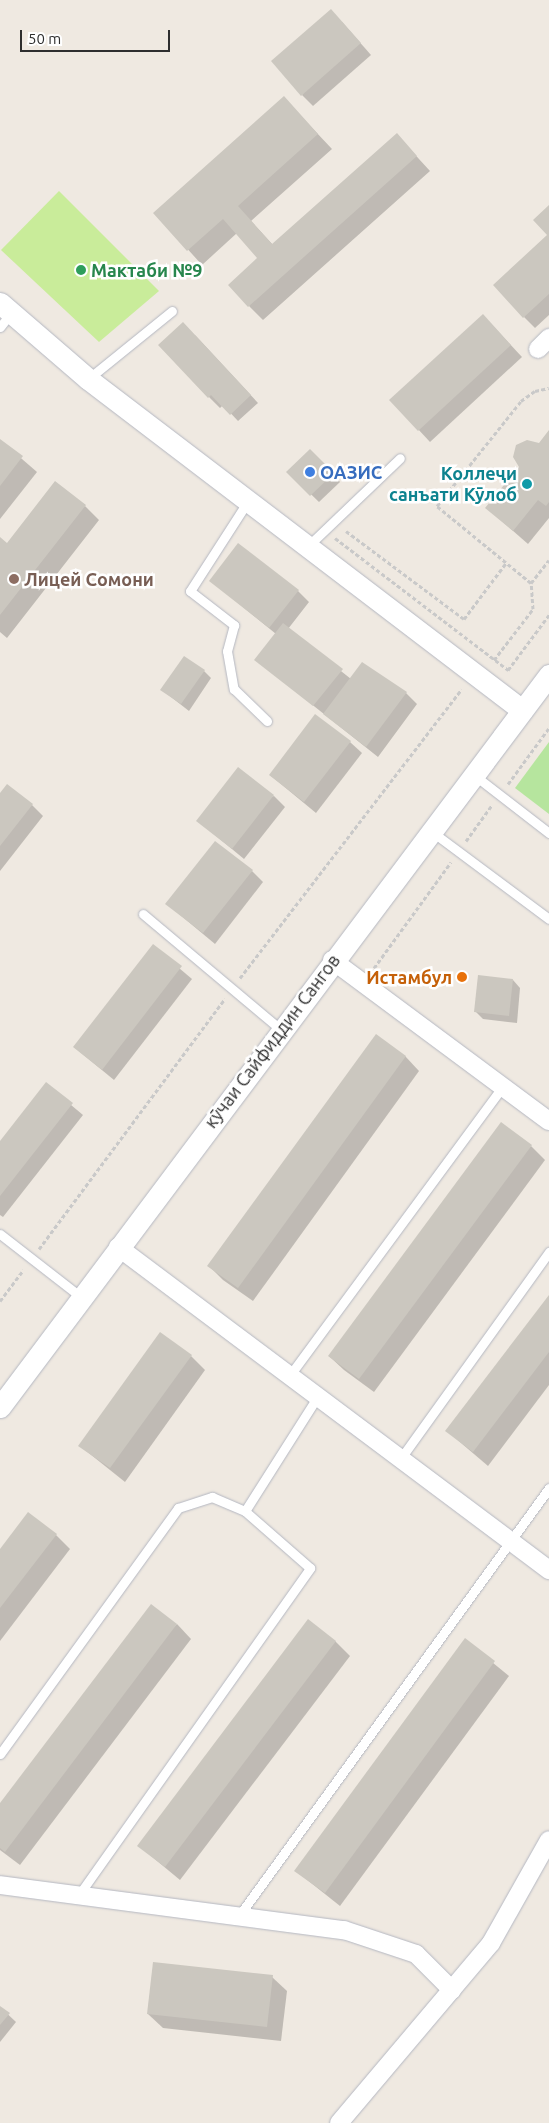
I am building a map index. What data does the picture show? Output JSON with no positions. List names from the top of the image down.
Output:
{
  "streets": {
    "street": ["кӯчаи Сайфиддин Сангов"]
  },
  "places": [
    "Мактаби №9",
    "ОАЗИС",
    "Коллеҷи санъати Кӯлоб",
    "Лицей Сомони",
    "Истамбул"
  ],
  "scale_bar": "50 m"
}
